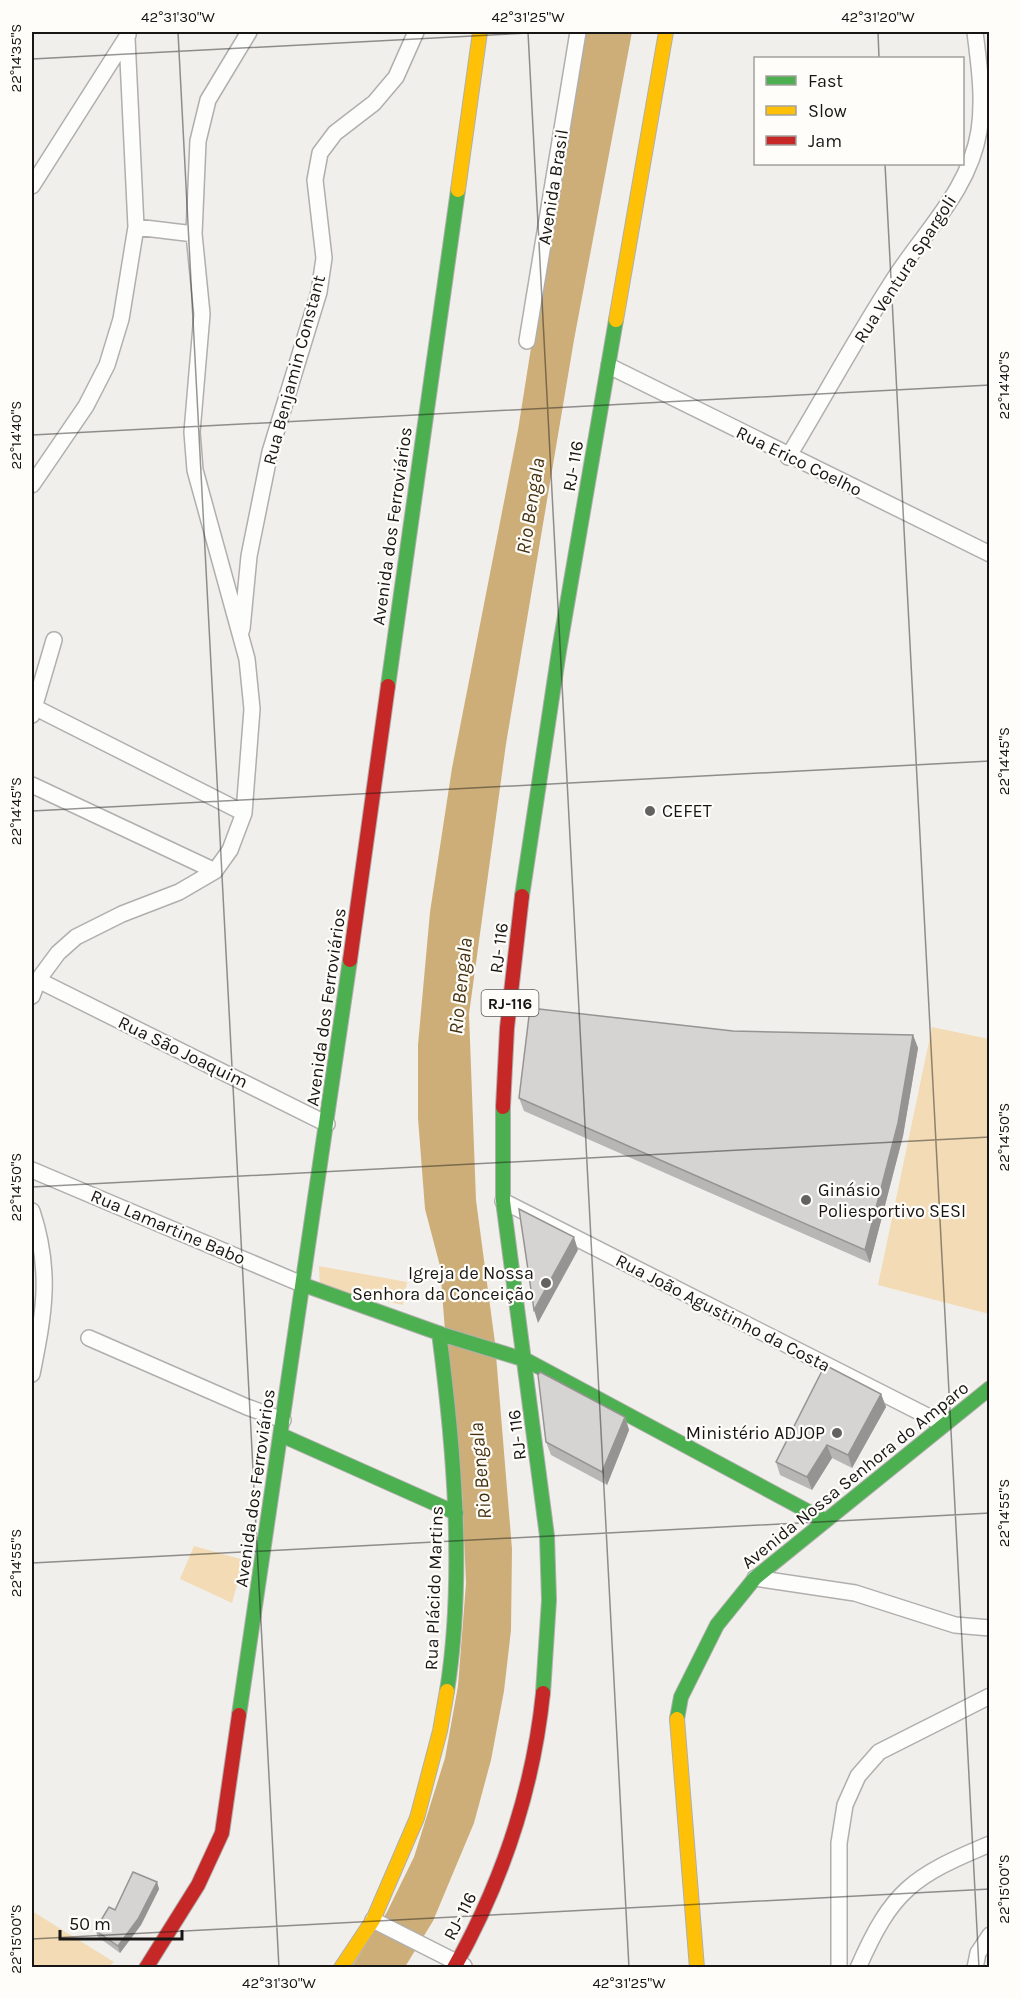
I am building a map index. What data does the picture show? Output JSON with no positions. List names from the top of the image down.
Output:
{
  "streets": {
    "main road": [
      "RJ- 116",
      "Avenida dos Ferroviários",
      "RJ-116",
      "Avenida Nossa Senhora do Amparo",
      "Rua Plácido Martins"
    ],
    "street": [
      "Avenida Brasil",
      "Rua Ventura Spargoli",
      "Rua Benjamin Constant",
      "Rua Erico Coelho",
      "Rua São Joaquim",
      "Rua Lamartine Babo",
      "Rua João Agustinho da Costa"
    ]
  },
  "crossings": [
    ["Rua Ventura Spargoli", "Rua Erico Coelho"],
    ["Rua Benjamin Constant", "Rua São Joaquim"],
    ["Rua Erico Coelho", "RJ- 116"],
    ["RJ- 116", "Rua João Agustinho da Costa"],
    ["Avenida dos Ferroviários", "Rua São Joaquim"],
    ["Avenida dos Ferroviários", "Rua Lamartine Babo"],
    ["Rua João Agustinho da Costa", "Avenida Nossa Senhora do Amparo"]
  ],
  "water": ["Rio Bengala"],
  "places": [
    "CEFET",
    "Ginásio Poliesportivo SESI",
    "Igreja de Nossa Senhora da Conceição",
    "Ministério ADJOP"
  ],
  "legend": ["Fast", "Slow", "Jam"],
  "scale_bar": "50 m",
  "coordinates": [
    "42°31'30\"W",
    "42°31'25\"W",
    "42°31'20\"W",
    "22°14'35\"S",
    "22°14'40\"S",
    "22°14'45\"S",
    "22°14'50\"S",
    "22°14'55\"S",
    "22°15'00\"S"
  ]
}
